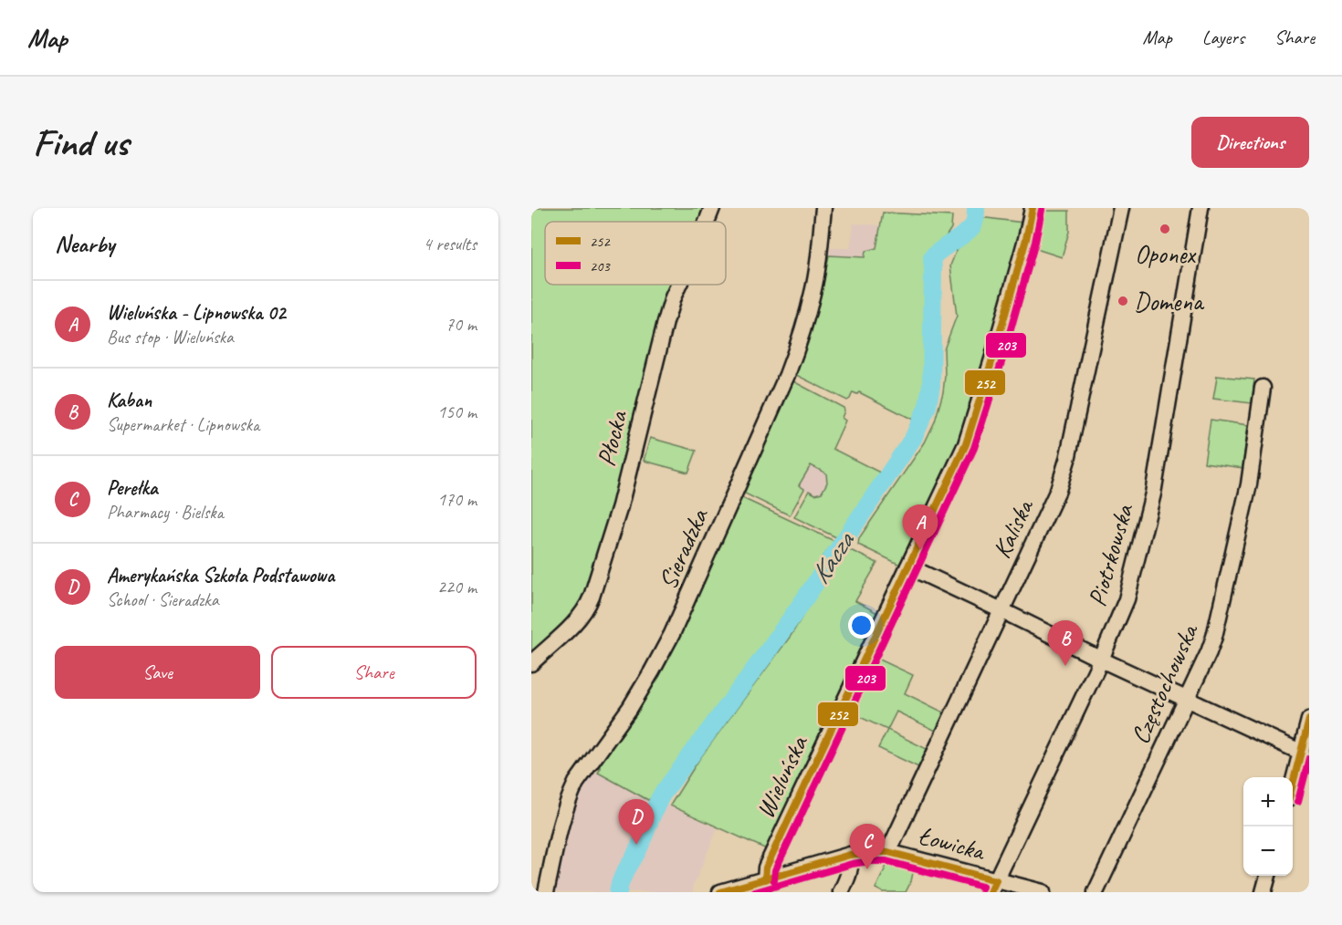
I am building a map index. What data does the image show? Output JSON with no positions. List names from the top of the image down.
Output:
{
  "streets": {
    "street": [
      "Płocka",
      "Kaliska",
      "Sieradzka",
      "Piotrkowska",
      "Częstochowska",
      "Wieluńska",
      "Łowicka"
    ]
  },
  "crossings": [
    ["Kaliska", "Łowicka"],
    ["Piotrkowska", "Łowicka"],
    ["Wieluńska", "Łowicka"]
  ],
  "water": ["Kacza"],
  "places": ["Oponex", "Domena"],
  "lines": ["transit line 252", "transit line 203"],
  "legend": ["252", "203"],
  "page": {
    "header": "Map",
    "nav": ["Map", "Layers", "Share"],
    "buttons": [
      "Directions",
      ["Save", "Share"]
    ],
    "title": "Find us",
    "heading": ["Nearby", "4 results"],
    "list": [
      {
        "mark": "A",
        "name": "Wieluńska - Lipnowska 02",
        "note": "Bus stop · Wieluńska",
        "value": "70 m"
      },
      {
        "mark": "B",
        "name": "Kaban",
        "note": "Supermarket · Lipnowska",
        "value": "150 m"
      },
      {
        "mark": "C",
        "name": "Perełka",
        "note": "Pharmacy · Bielska",
        "value": "170 m"
      },
      {
        "mark": "D",
        "name": "Amerykańska Szkoła Podstawowa",
        "note": "School · Sieradzka",
        "value": "220 m"
      }
    ],
    "pins": [
      "A",
      "B",
      "D",
      "C"
    ],
    "map_buttons": ["+", "−"]
  }
}
